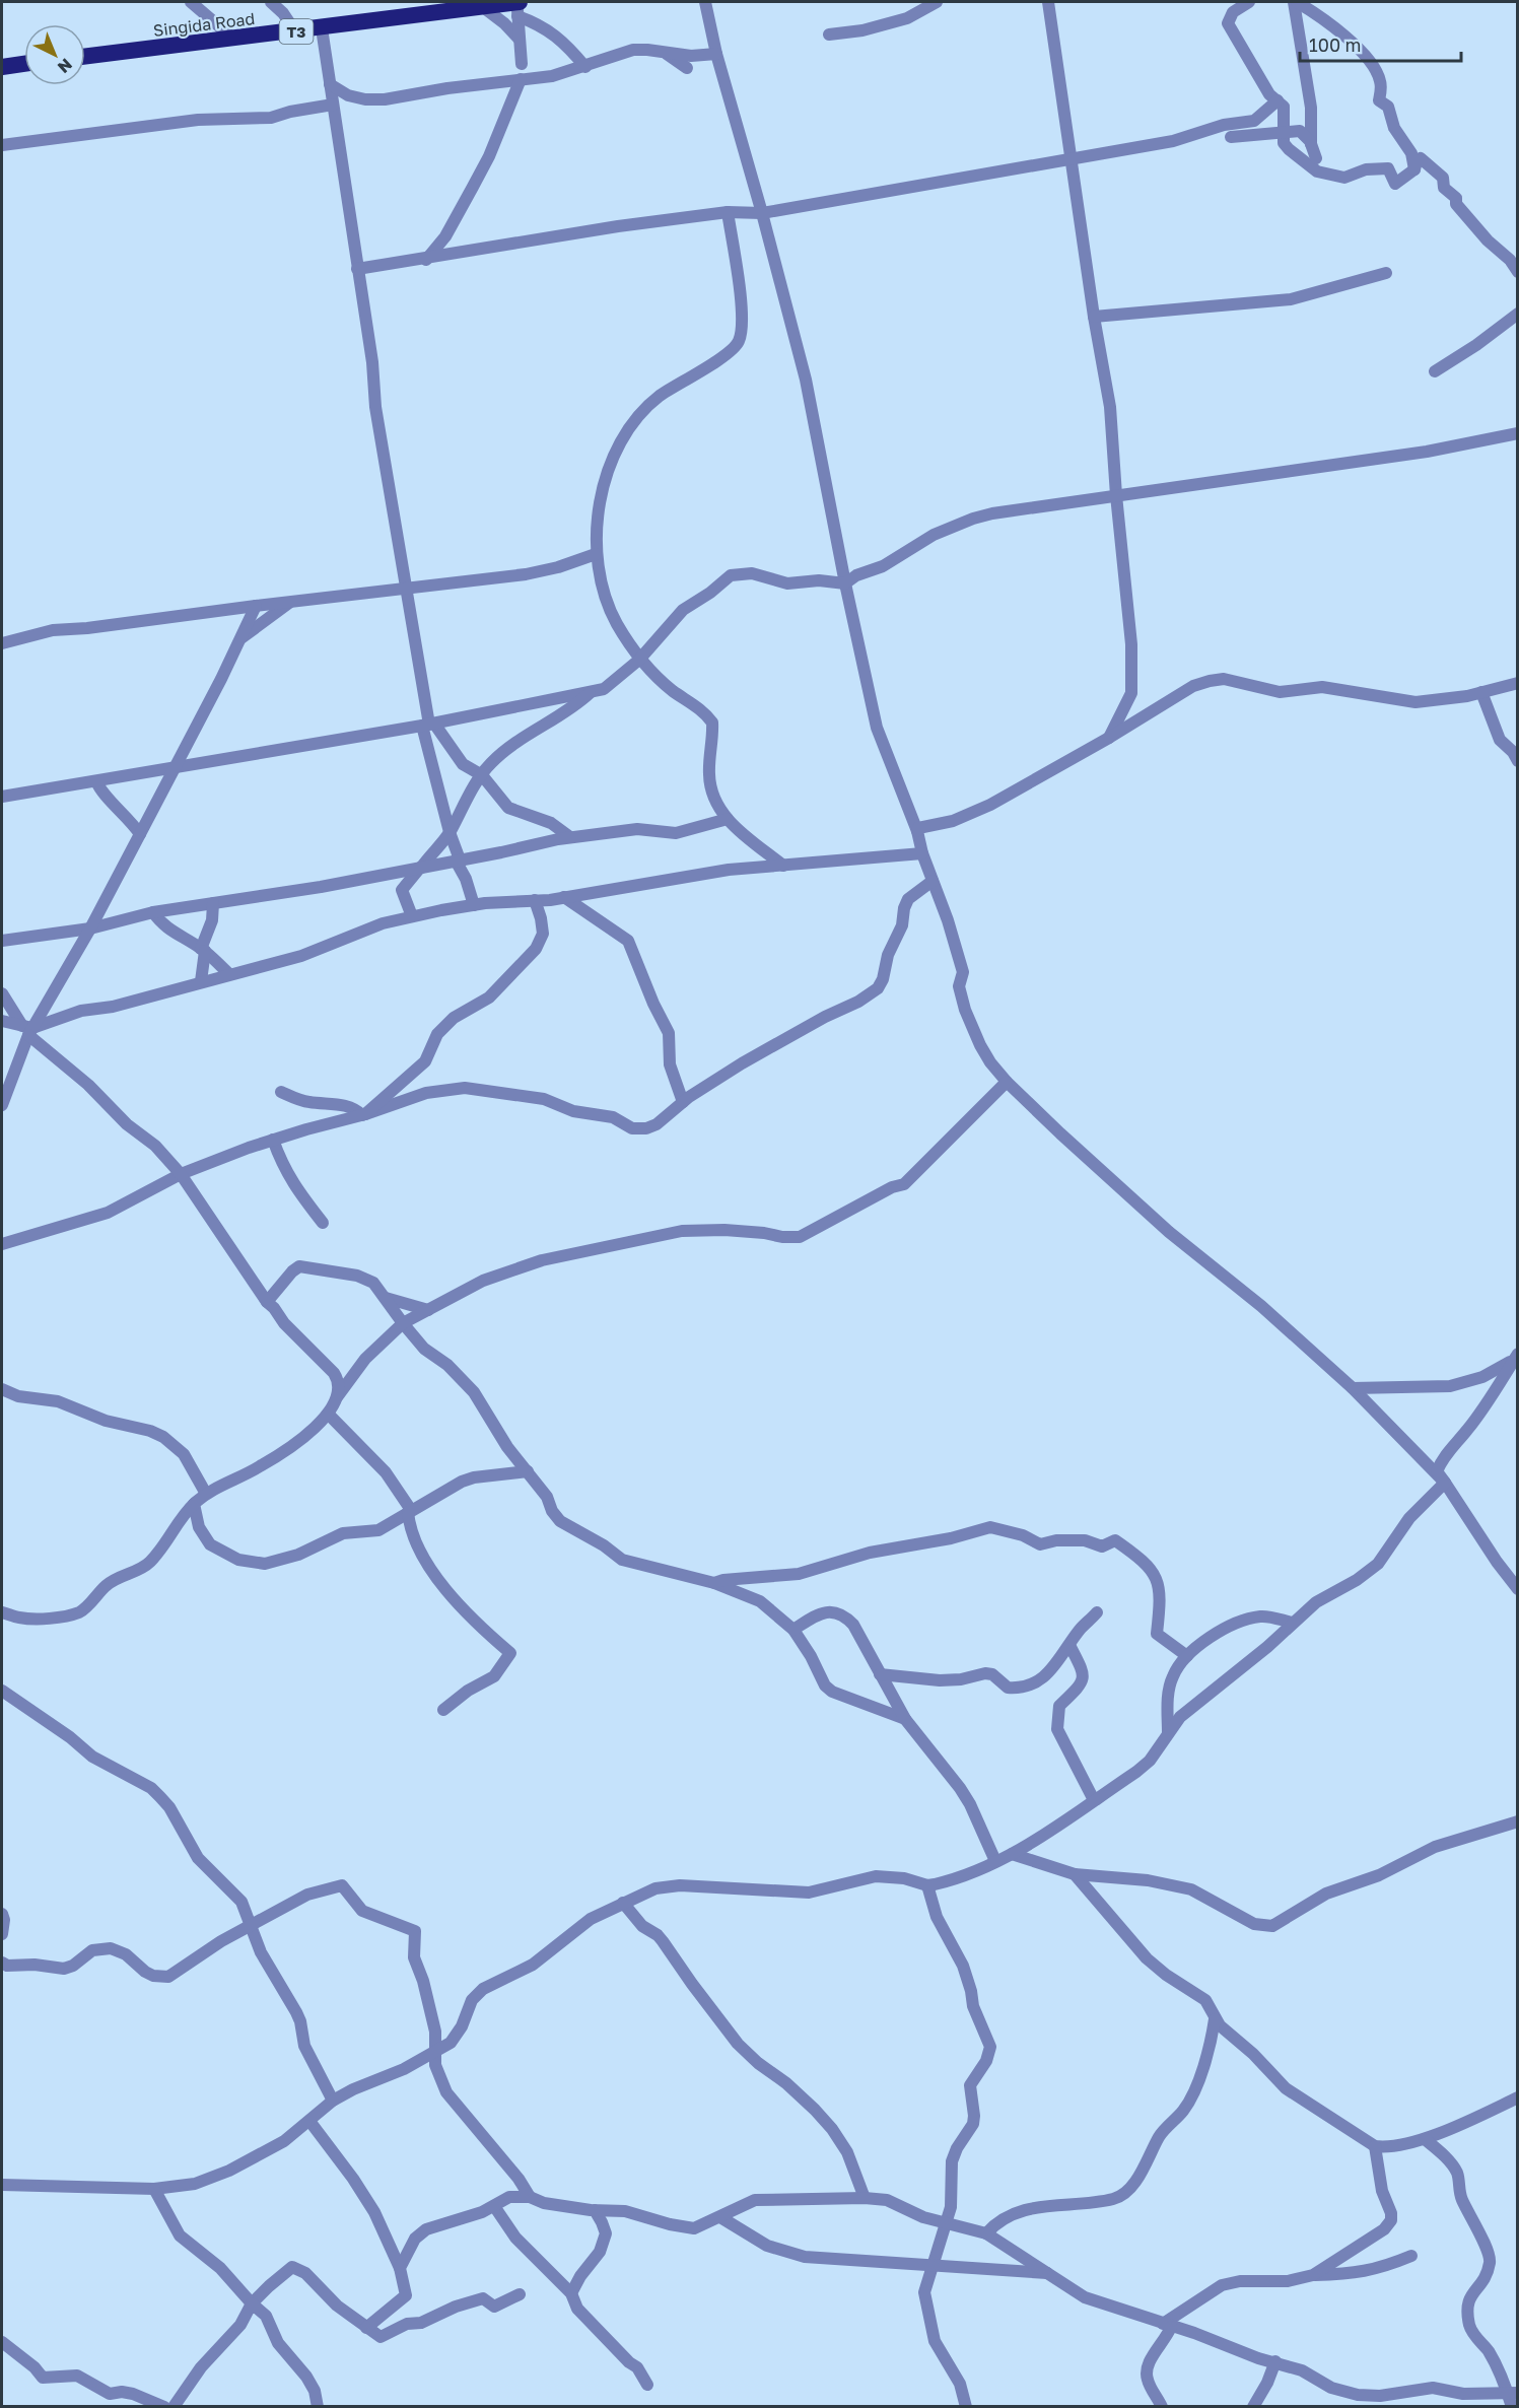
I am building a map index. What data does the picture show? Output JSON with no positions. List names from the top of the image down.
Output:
{
  "streets": {
    "highway": ["Singida Road", "T3"]
  },
  "scale_bar": "100 m",
  "north": "bottom right"
}
